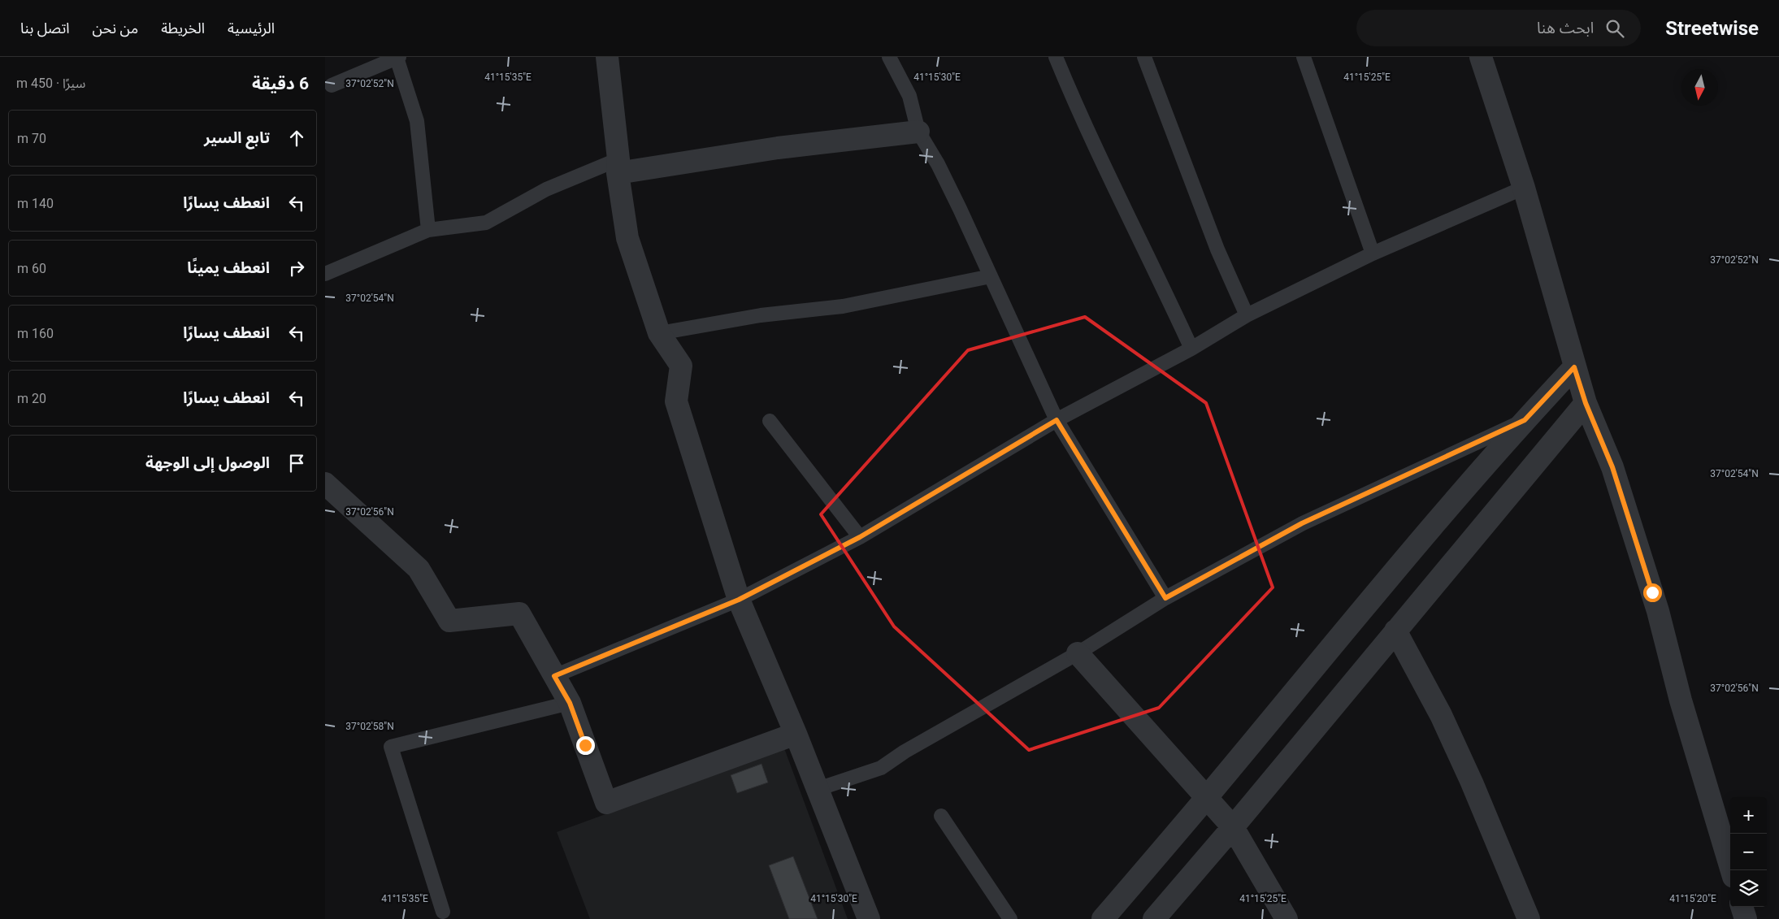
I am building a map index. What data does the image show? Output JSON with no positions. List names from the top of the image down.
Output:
{
  "north": "bottom",
  "page": {
    "header": "Streetwise",
    "search": "ابحث هنا",
    "nav": [
      "الرئيسية",
      "الخريطة",
      "من نحن",
      "اتصل بنا"
    ],
    "heading": ["6 دقيقة", "سيرًا · 450 m"],
    "list": [
      ["تابع السير", "70 m"],
      ["انعطف يسارًا", "140 m"],
      ["انعطف يمينًا", "60 m"],
      ["انعطف يسارًا", "160 m"],
      ["انعطف يسارًا", "20 m"],
      "الوصول إلى الوجهة"
    ],
    "map_buttons": ["+", "−"]
  },
  "coordinates": [
    "41°15'35\"E",
    "41°15'30\"E",
    "41°15'25\"E",
    "37°02'52\"N",
    "37°02'54\"N",
    "37°02'56\"N",
    "37°02'58\"N",
    "41°15'20\"E"
  ]
}
